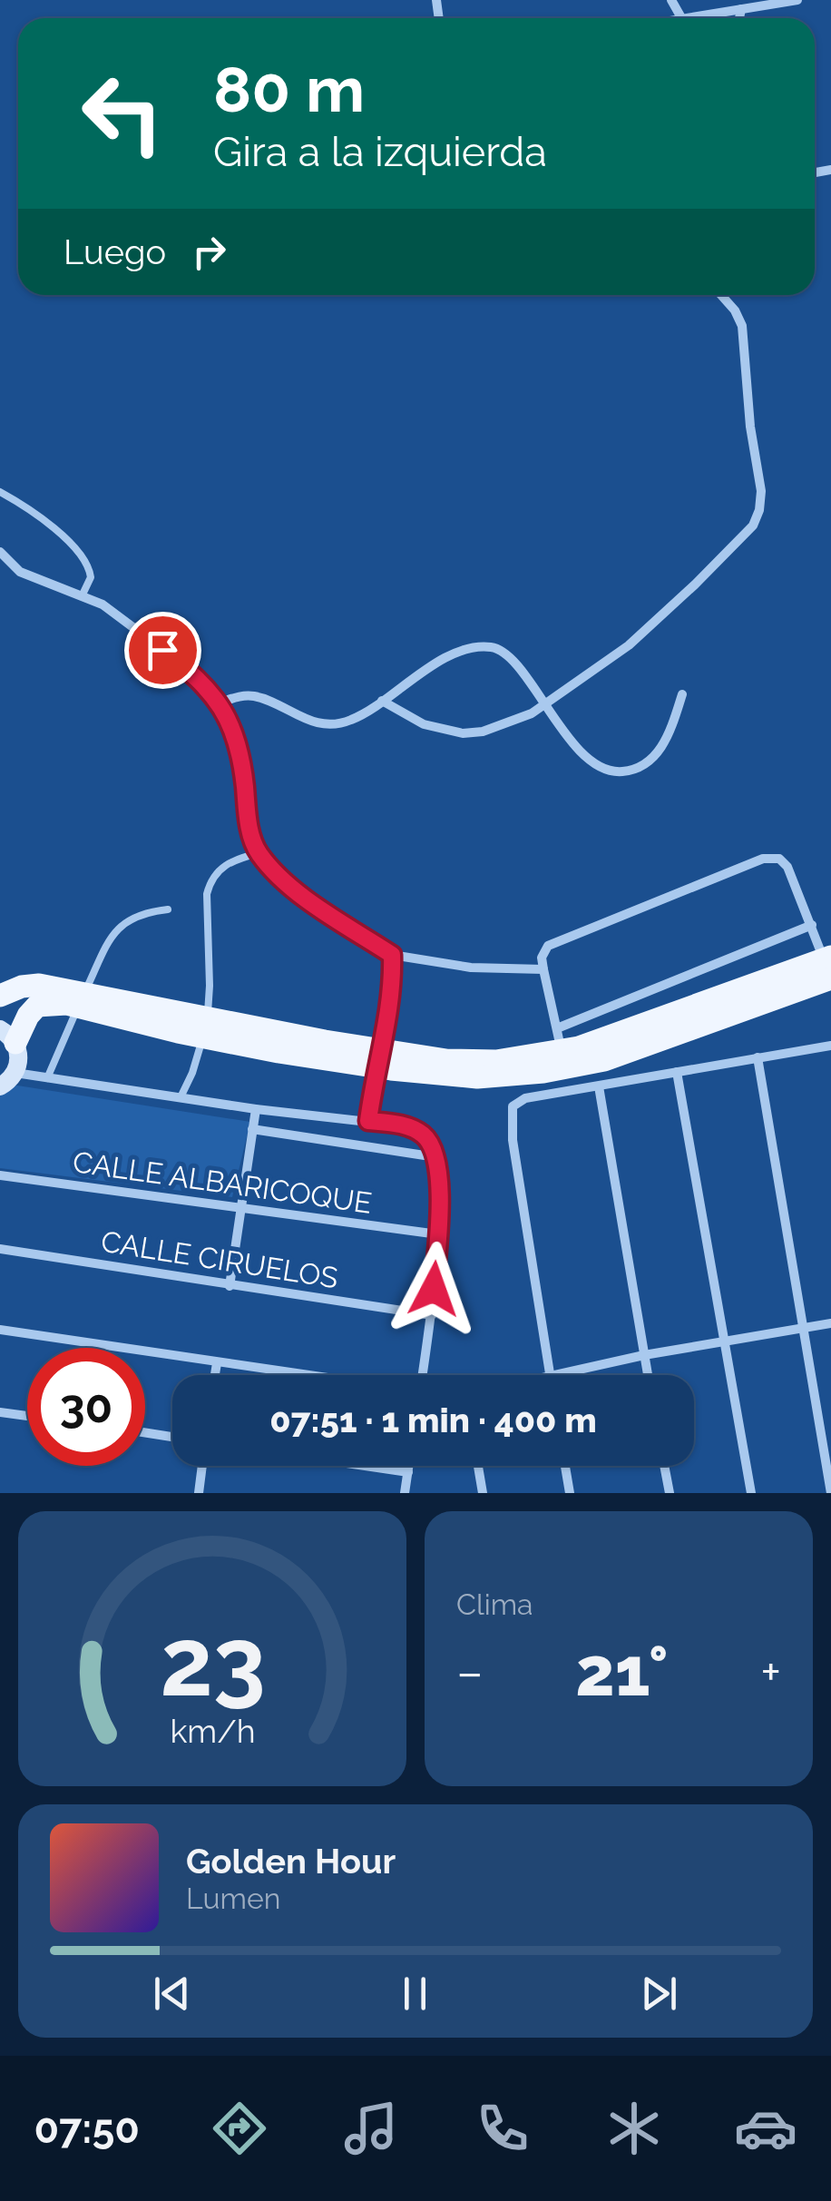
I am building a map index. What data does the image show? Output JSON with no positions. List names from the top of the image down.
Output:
{
  "streets": {
    "street": ["CALLE ALBARICOQUE", "CALLE CIRUELOS"]
  },
  "page": {
    "turn": ["80 m", "Gira a la izquierda"],
    "then": "Luego",
    "limit": "30",
    "trip": "07:51 · 1 min · 400 m",
    "tile": "Clima",
    "heat": ["−", "21°", "+"],
    "song": ["Golden Hour", "Lumen"],
    "tabs": "07:50",
    "gauge": ["23", "km/h"]
  }
}
